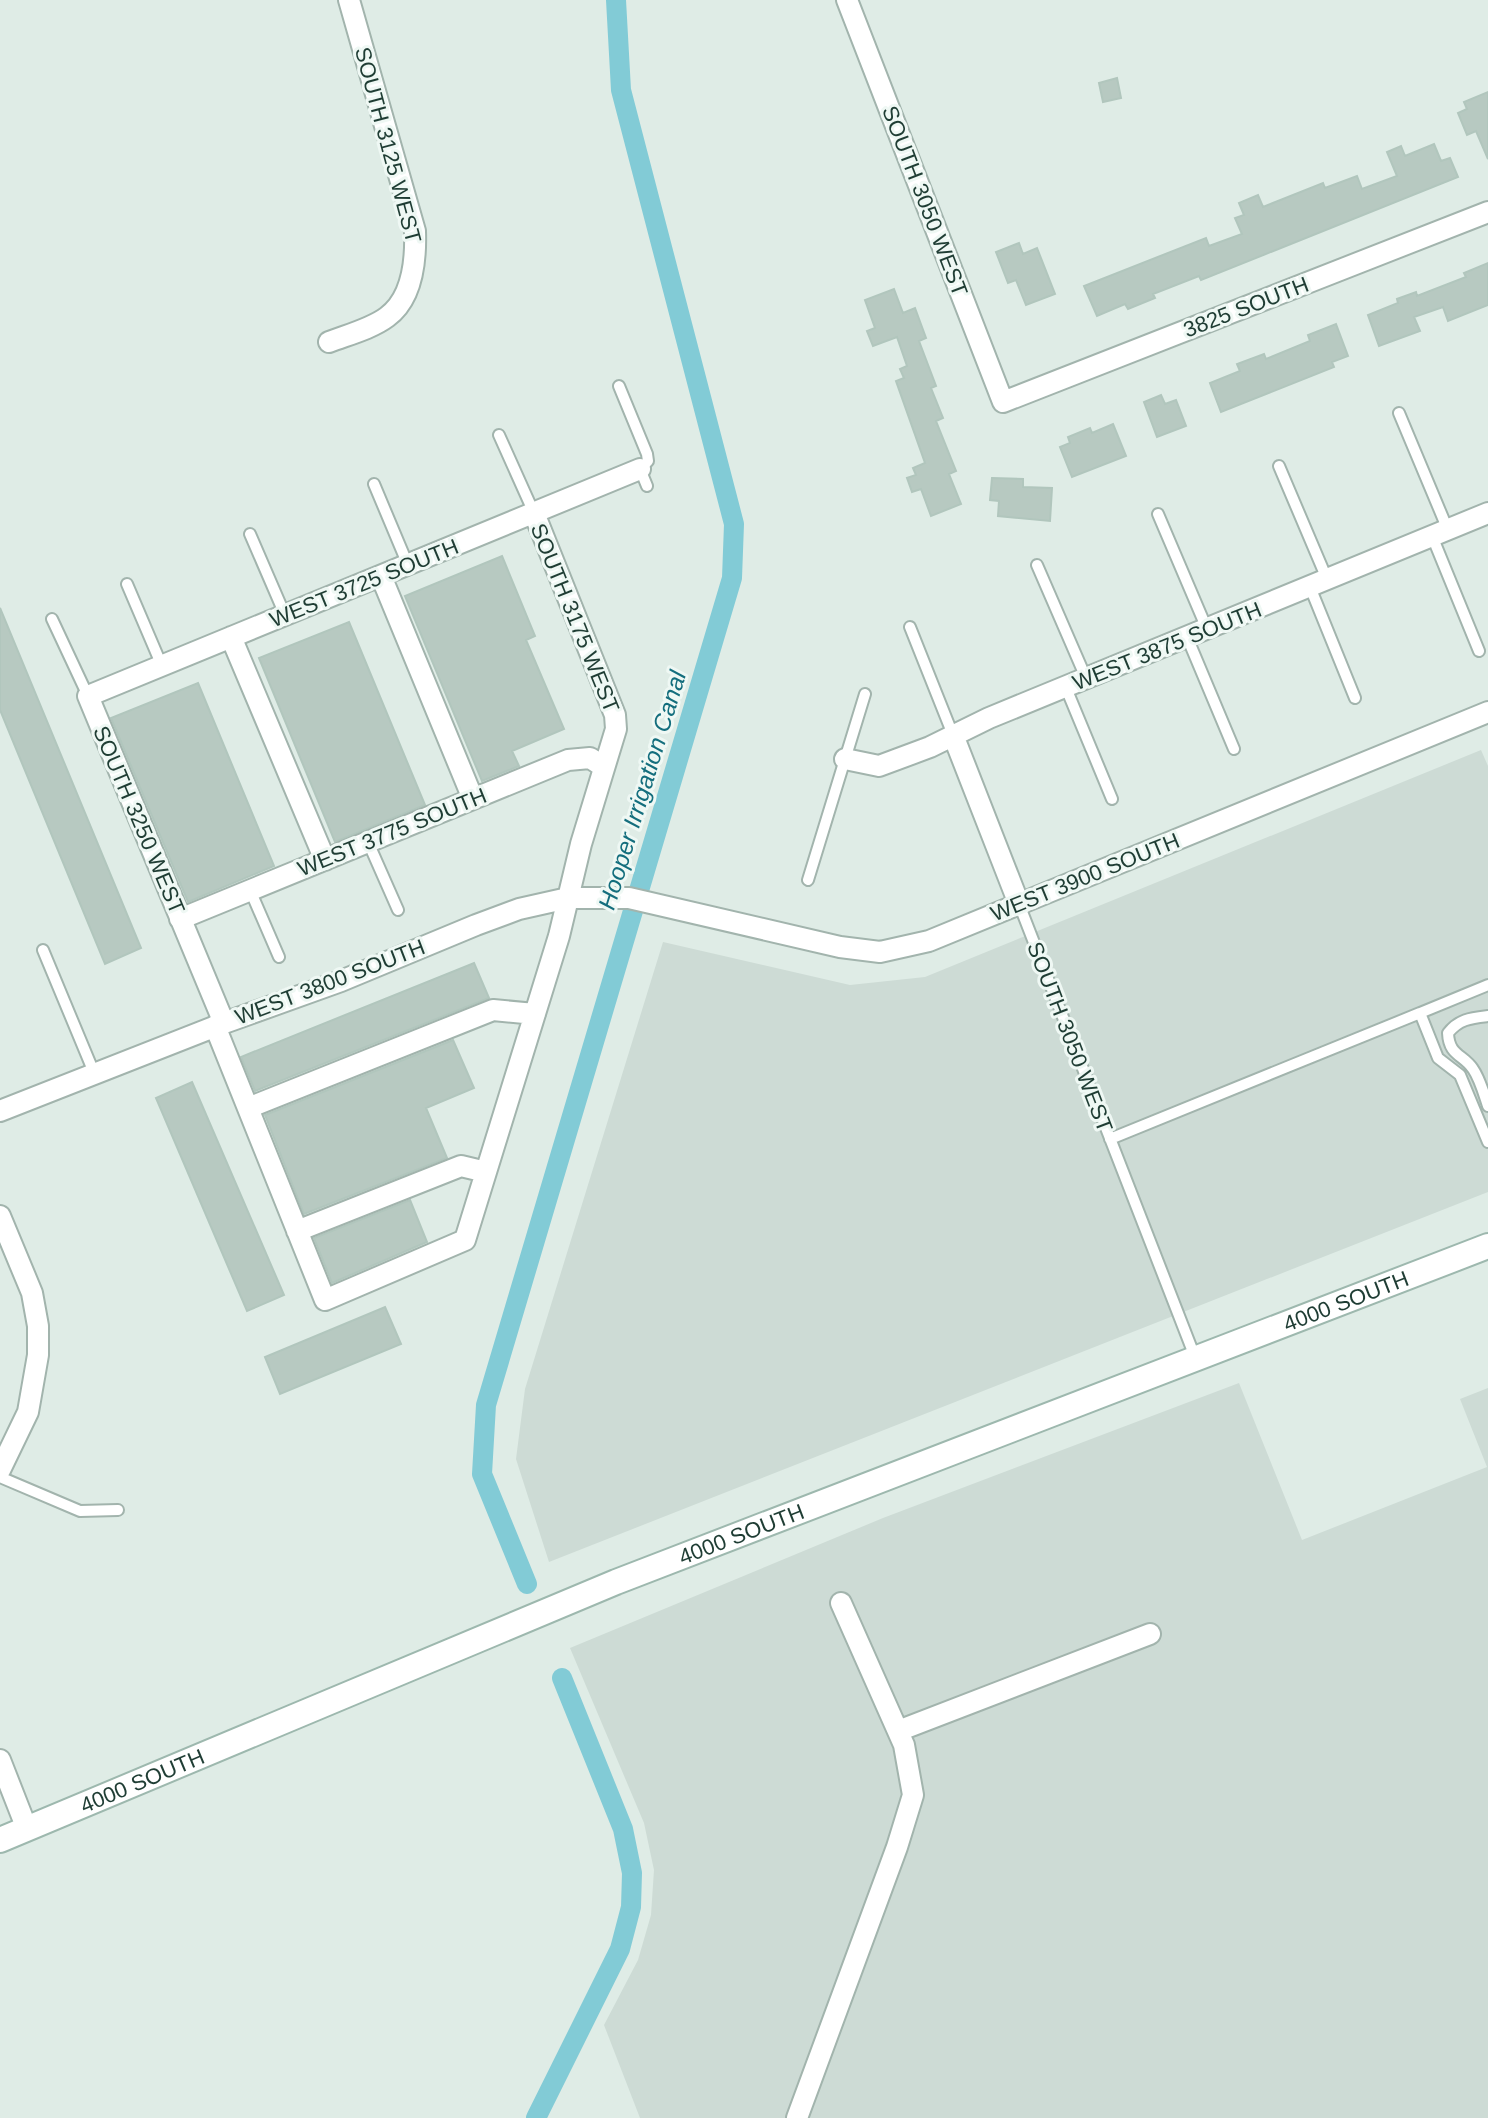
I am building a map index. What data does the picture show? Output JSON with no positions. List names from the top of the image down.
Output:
{
  "streets": {
    "main road": ["4000 SOUTH"],
    "street": [
      "SOUTH 3125 WEST",
      "SOUTH 3050 WEST",
      "3825 SOUTH",
      "WEST 3725 SOUTH",
      "SOUTH 3175 WEST",
      "WEST 3875 SOUTH",
      "SOUTH 3250 WEST",
      "WEST 3775 SOUTH",
      "WEST 3900 SOUTH",
      "WEST 3800 SOUTH"
    ]
  },
  "crossings": [
    ["SOUTH 3050 WEST", "3825 SOUTH"],
    ["SOUTH 3050 WEST", "WEST 3875 SOUTH"],
    ["SOUTH 3050 WEST", "WEST 3900 SOUTH"],
    ["SOUTH 3050 WEST", "4000 SOUTH"],
    ["WEST 3725 SOUTH", "SOUTH 3175 WEST"],
    ["WEST 3725 SOUTH", "SOUTH 3250 WEST"],
    ["SOUTH 3175 WEST", "SOUTH 3250 WEST"],
    ["SOUTH 3175 WEST", "WEST 3775 SOUTH"],
    ["SOUTH 3175 WEST", "WEST 3800 SOUTH"],
    ["SOUTH 3250 WEST", "WEST 3775 SOUTH"],
    ["SOUTH 3250 WEST", "WEST 3800 SOUTH"],
    ["WEST 3900 SOUTH", "WEST 3800 SOUTH"]
  ],
  "water": ["Hooper Irrigation Canal"]
}
